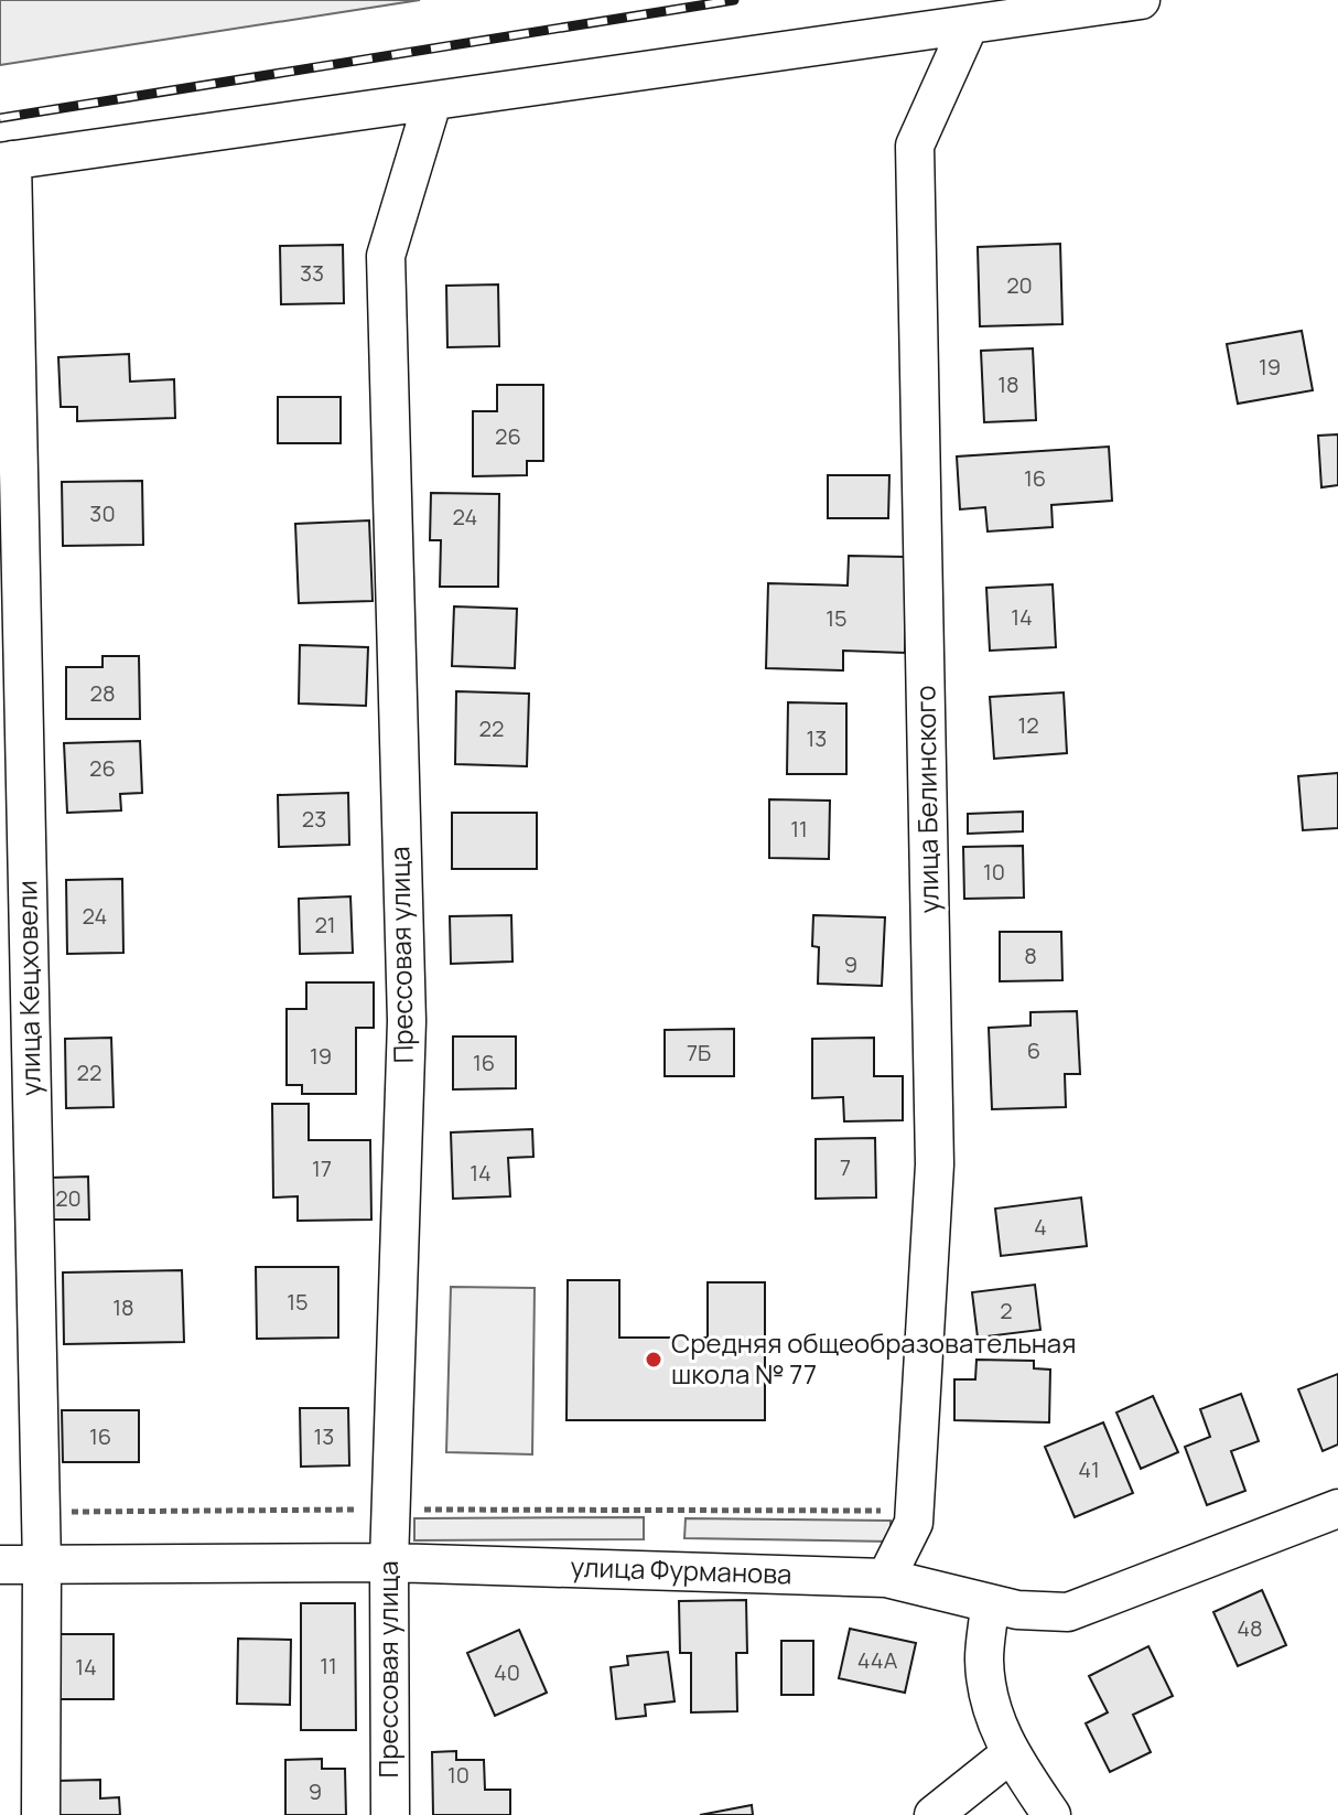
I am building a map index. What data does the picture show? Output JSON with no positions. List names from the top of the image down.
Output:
{
  "streets": {
    "street": [
      "улица Белинского",
      "Прессовая улица",
      "улица Кецховели",
      "улица Фурманова"
    ]
  },
  "crossings": [
    ["улица Белинского", "улица Фурманова"],
    ["Прессовая улица", "улица Фурманова"],
    ["улица Кецховели", "улица Фурманова"]
  ],
  "places": ["Средняя общеобразовательная школа № 77"],
  "house_numbers": [
    "33",
    "20",
    "19",
    "18",
    "26",
    "16",
    "30",
    "24",
    "14",
    "15",
    "28",
    "12",
    "22",
    "13",
    "26",
    "23",
    "11",
    "10",
    "24",
    "21",
    "8",
    "9",
    "6",
    "7Б",
    "19",
    "16",
    "22",
    "7",
    "17",
    "14",
    "20",
    "4",
    "15",
    "18",
    "2",
    "16",
    "13",
    "41",
    "48",
    "44А",
    "11",
    "14",
    "40",
    "10",
    "9"
  ]
}
